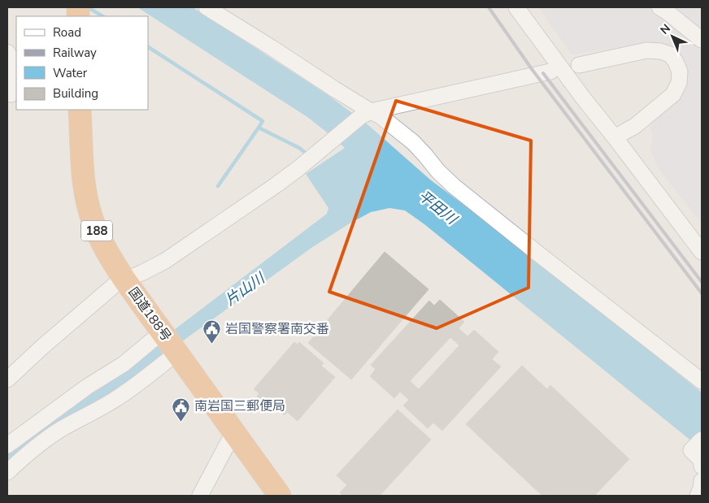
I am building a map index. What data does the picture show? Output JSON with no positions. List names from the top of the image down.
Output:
{
  "streets": {
    "highway": ["188", "国道188号"]
  },
  "water": ["平田川", "片山川"],
  "places": {
    "public building": ["岩国警察署南交番", "南岩国三郵便局"]
  },
  "legend": [
    "Road",
    "Railway",
    "Water",
    "Building"
  ],
  "north": "top left"
}
